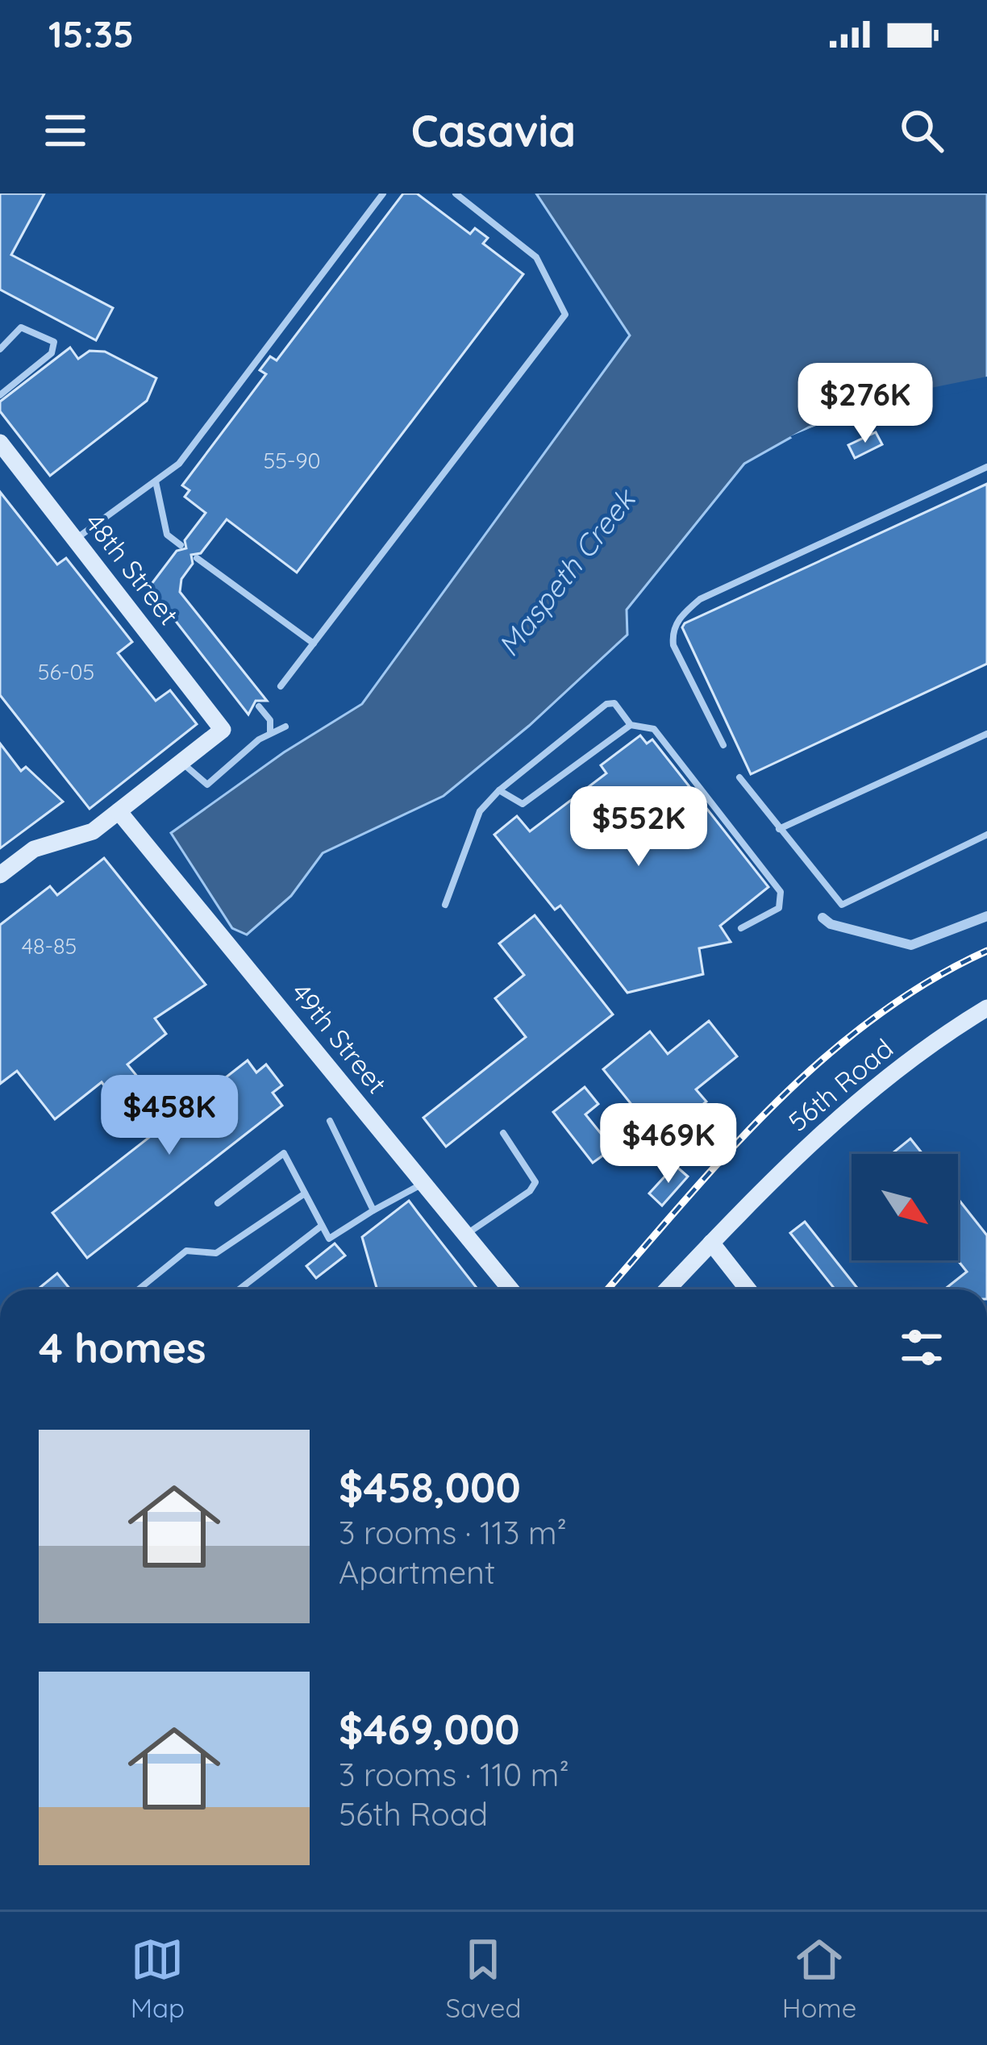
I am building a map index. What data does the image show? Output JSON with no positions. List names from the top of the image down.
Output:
{
  "streets": {
    "main road": ["48th Street", "49th Street", "56th Road"]
  },
  "water": ["Maspeth Creek"],
  "house_numbers": ["55-90", "56-05", "48-85"],
  "north": "bottom right",
  "page": {
    "status": "15:35",
    "header": "Casavia",
    "price": [
      "$276K",
      "$552K",
      "$458K",
      "$469K"
    ],
    "heading": "4 homes",
    "list": [
      {
        "name": "$458,000",
        "note": "3 rooms · 113 m² · Apartment"
      },
      {
        "name": "$469,000",
        "note": "3 rooms · 110 m² · 56th Road"
      }
    ],
    "tabs": ["Map", "Saved", "Home"]
  }
}
